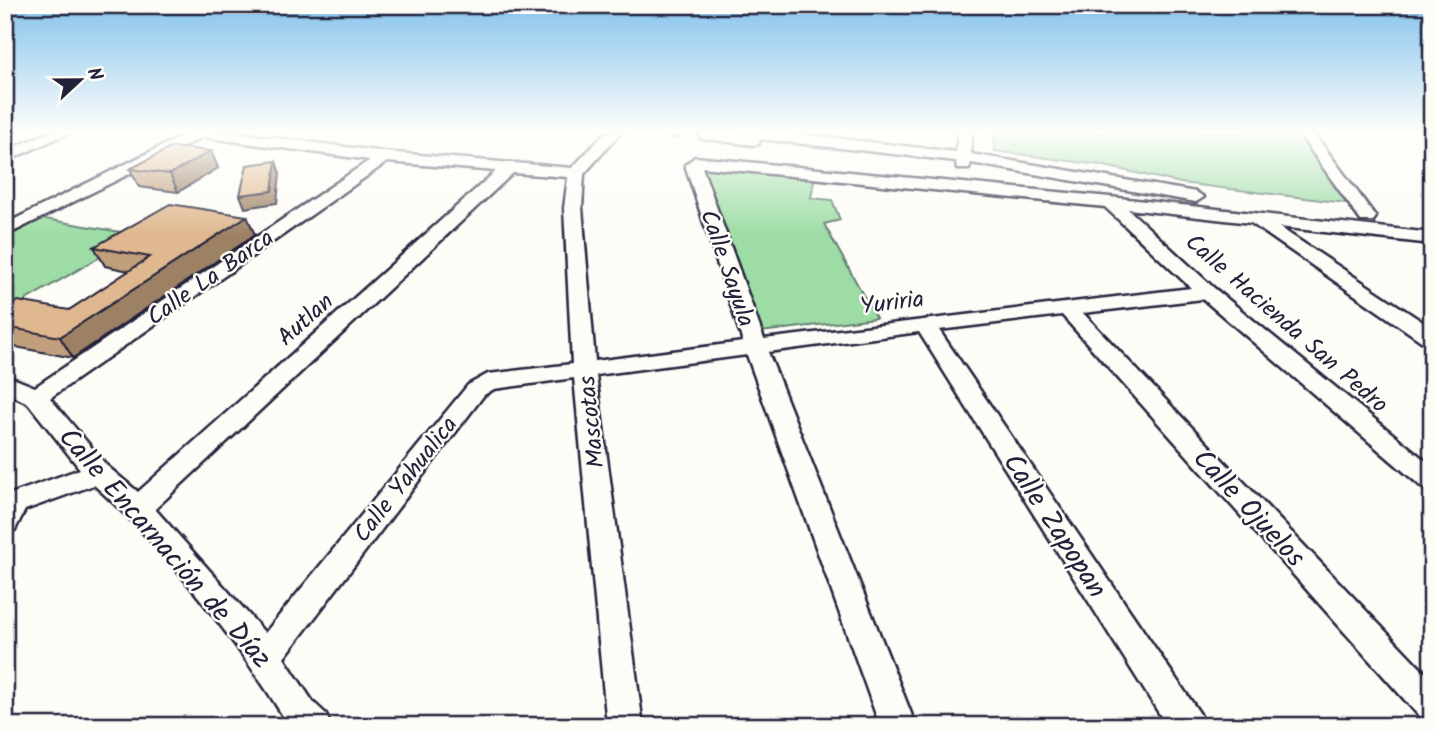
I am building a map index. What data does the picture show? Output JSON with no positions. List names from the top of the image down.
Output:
{
  "streets": {
    "street": [
      "Calle Sayula",
      "Calle La Barca",
      "Yuriria",
      "Autlan",
      "Calle Hacienda San Pedro",
      "Mascotas",
      "Calle Yahualica",
      "Calle Ojuelos",
      "Calle Zapopan",
      "Calle Encarnación de Díaz"
    ]
  },
  "crossings": [
    ["Calle Sayula", "Yuriria"],
    ["Calle Sayula", "Calle Hacienda San Pedro"],
    ["Calle La Barca", "Calle Encarnación de Díaz"],
    ["Yuriria", "Calle Hacienda San Pedro"],
    ["Yuriria", "Mascotas"],
    ["Yuriria", "Calle Yahualica"],
    ["Yuriria", "Calle Ojuelos"],
    ["Yuriria", "Calle Zapopan"],
    ["Autlan", "Calle Encarnación de Díaz"],
    ["Mascotas", "Calle Yahualica"],
    ["Calle Yahualica", "Calle Encarnación de Díaz"]
  ],
  "north": "right"
}
